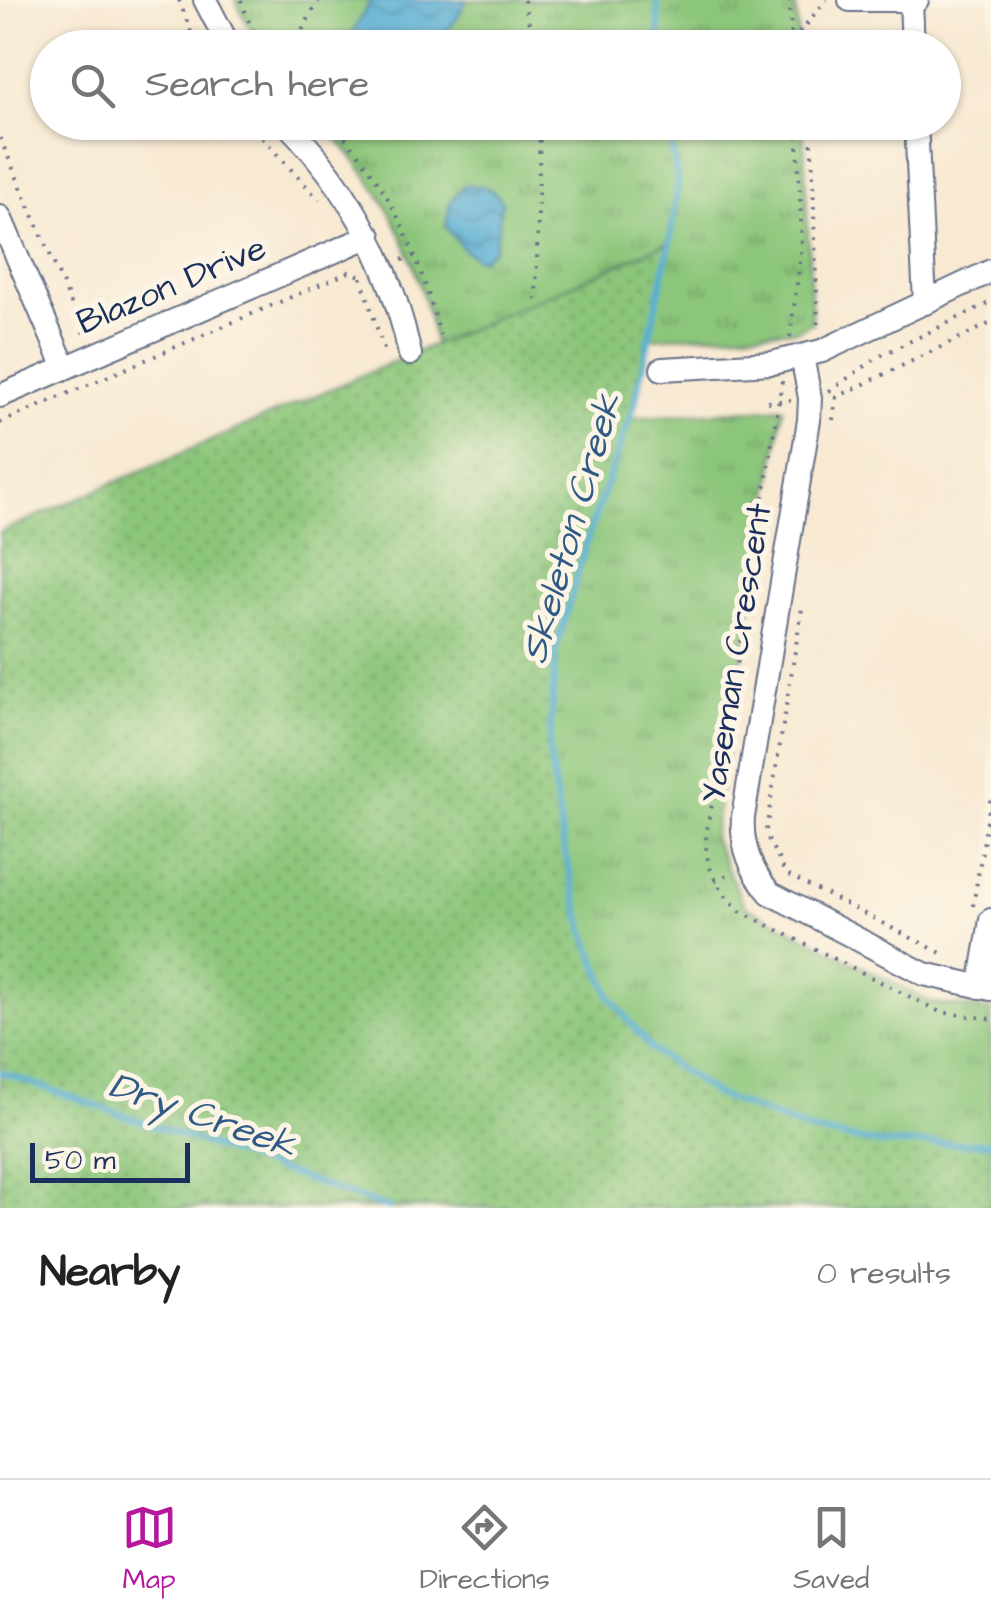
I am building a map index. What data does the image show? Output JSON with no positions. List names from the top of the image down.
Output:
{
  "streets": {
    "street": ["Blazon Drive", "Yaseman Crescent"]
  },
  "water": ["Skeleton Creek", "Dry Creek"],
  "scale_bar": "50 m",
  "page": {
    "search": "Search here",
    "scale": "50 m",
    "heading": ["Nearby", "0 results"],
    "nav": ["Map", "Directions", "Saved"]
  }
}
